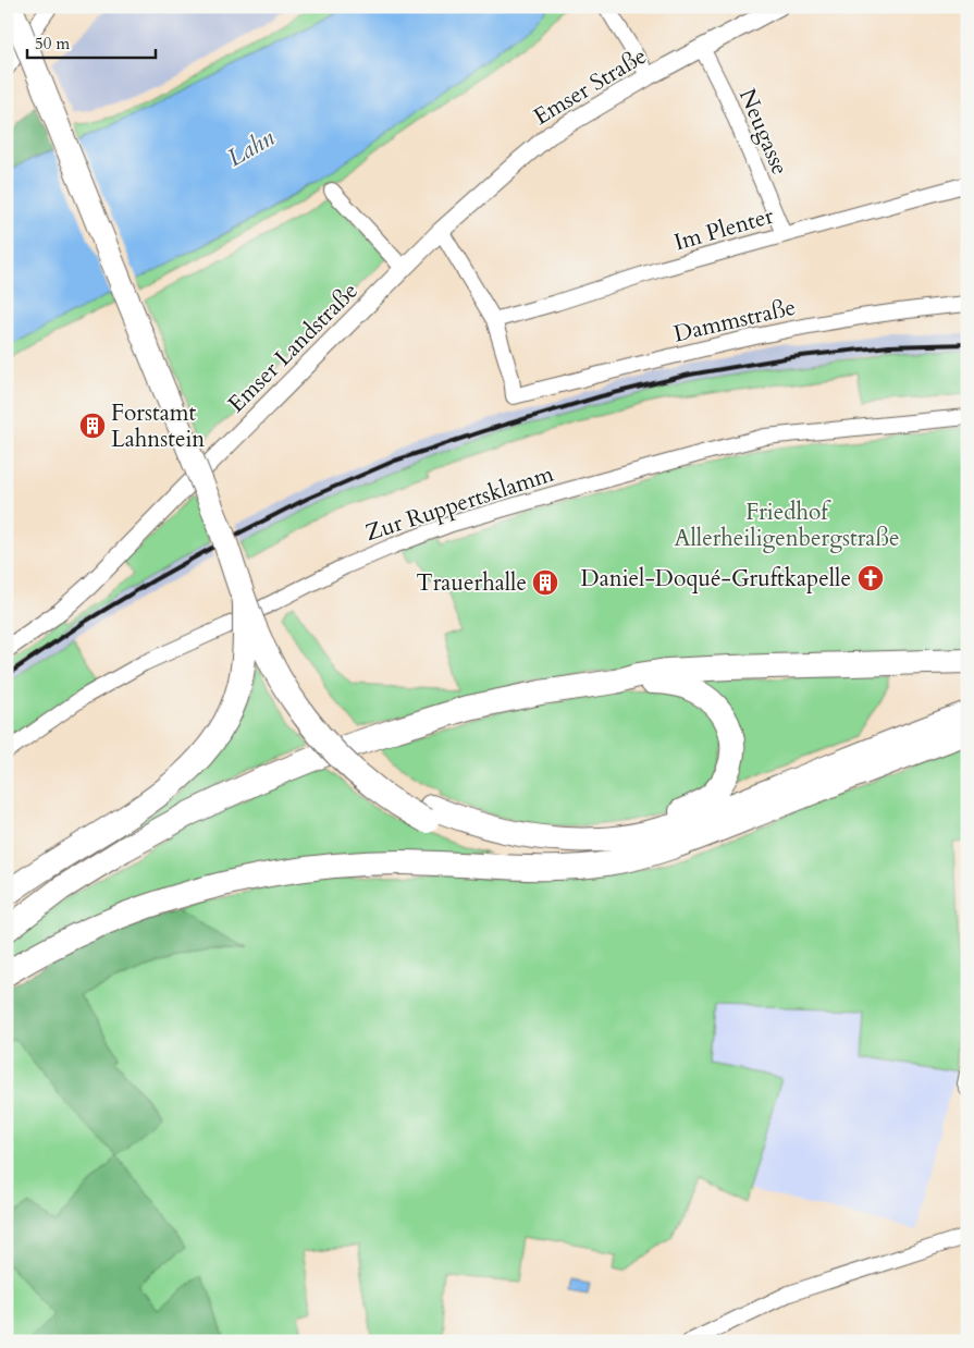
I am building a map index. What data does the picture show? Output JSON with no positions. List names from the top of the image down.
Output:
{
  "streets": {
    "street": [
      "Emser Straße",
      "Neugasse",
      "Im Plenter",
      "Dammstraße",
      "Emser Landstraße",
      "Zur Ruppertsklamm"
    ]
  },
  "crossings": [
    ["Emser Straße", "Neugasse"],
    ["Emser Straße", "Emser Landstraße"],
    ["Neugasse", "Im Plenter"],
    ["Im Plenter", "Dammstraße"]
  ],
  "water": ["Lahn"],
  "parks": ["Friedhof Allerheiligenbergstraße"],
  "places": {
    "building": ["Forstamt Lahnstein", "Trauerhalle"],
    "church": ["Daniel-Doqué-Gruftkapelle"]
  },
  "scale_bar": "50 m"
}
